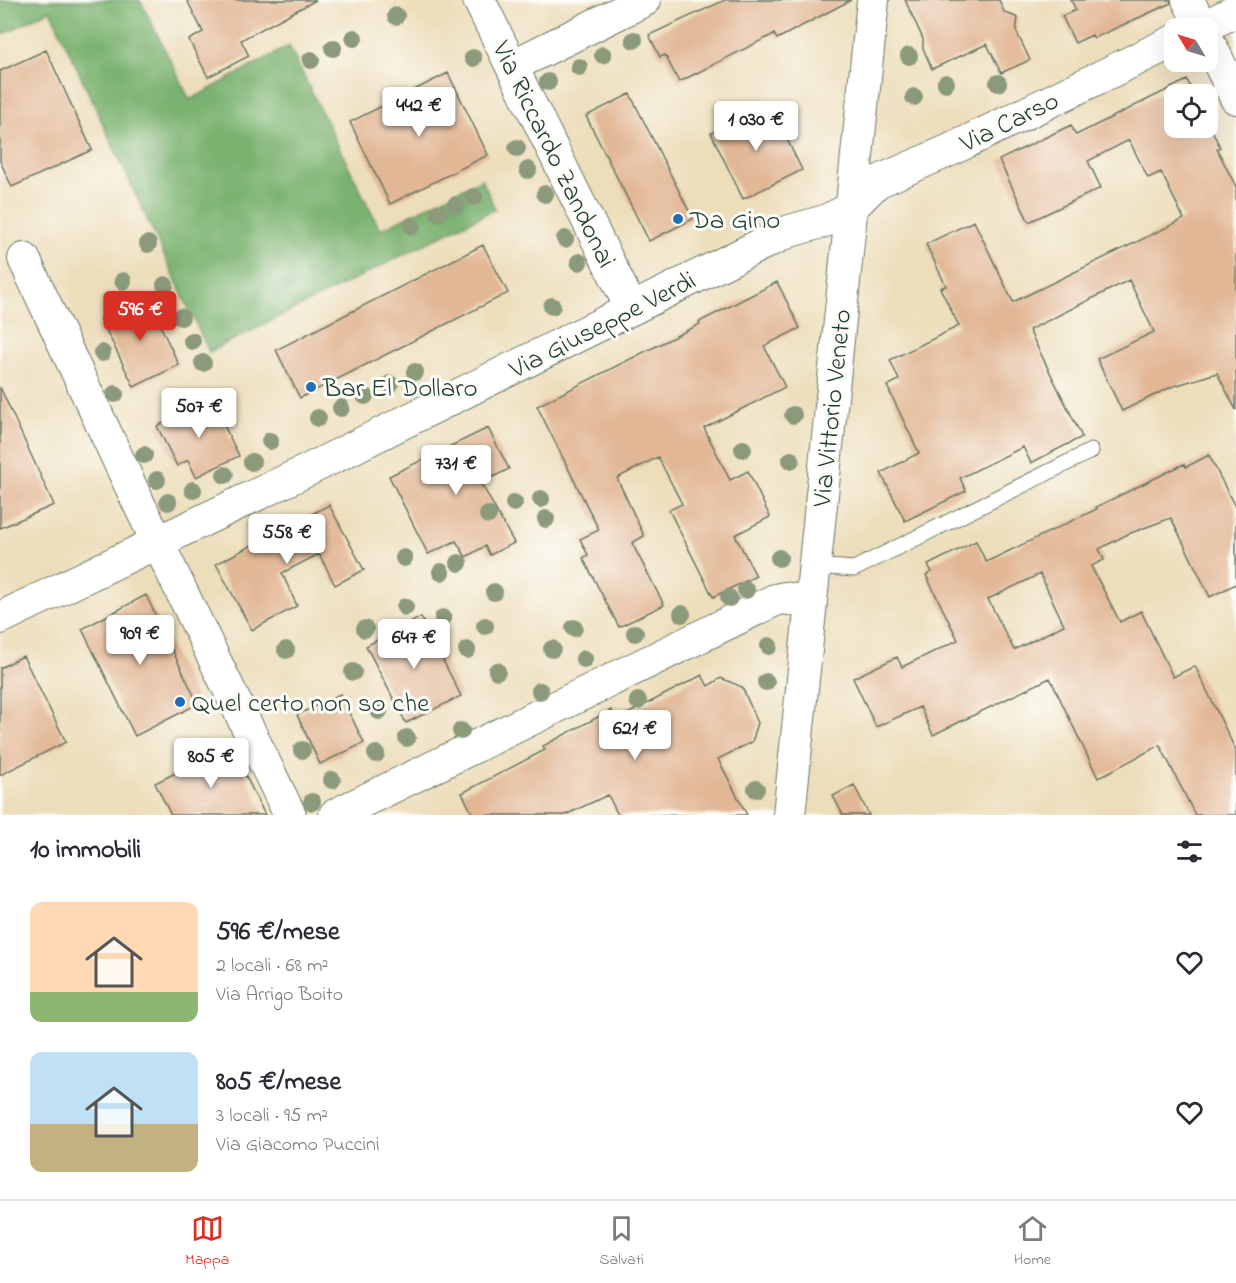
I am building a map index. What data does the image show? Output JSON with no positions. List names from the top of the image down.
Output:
{
  "streets": {
    "street": [
      "Via Carso",
      "Via Riccardo Zandonai",
      "Via Giuseppe Verdi",
      "Via Vittorio Veneto"
    ]
  },
  "crossings": [
    ["Via Carso", "Via Giuseppe Verdi"],
    ["Via Carso", "Via Vittorio Veneto"],
    ["Via Riccardo Zandonai", "Via Giuseppe Verdi"],
    ["Via Giuseppe Verdi", "Via Vittorio Veneto"]
  ],
  "places": ["Da Gino", "Bar El Dollaro", "Quel certo non so che"],
  "north": "top left",
  "page": {
    "price": [
      "442 €",
      "1 030 €",
      "596 €",
      "507 €",
      "731 €",
      "558 €",
      "909 €",
      "647 €",
      "621 €",
      "805 €"
    ],
    "heading": "10 immobili",
    "list": [
      {
        "name": "596 €/mese",
        "note": "2 locali · 68 m² · Via Arrigo Boito"
      },
      {
        "name": "805 €/mese",
        "note": "3 locali · 95 m² · Via Giacomo Puccini"
      }
    ],
    "tabs": ["Mappa", "Salvati", "Home"]
  }
}
